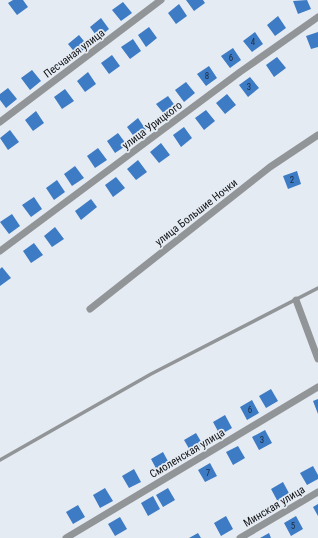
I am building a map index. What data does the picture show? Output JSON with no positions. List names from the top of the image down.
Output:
{
  "streets": {
    "street": [
      "Песчаная улица",
      "улица Урицкого",
      "улица Большие Ночки",
      "Смоленская улица",
      "Минская улица"
    ]
  },
  "house_numbers": [
    "4",
    "6",
    "8",
    "3",
    "2",
    "6",
    "3",
    "7",
    "5"
  ]
}
